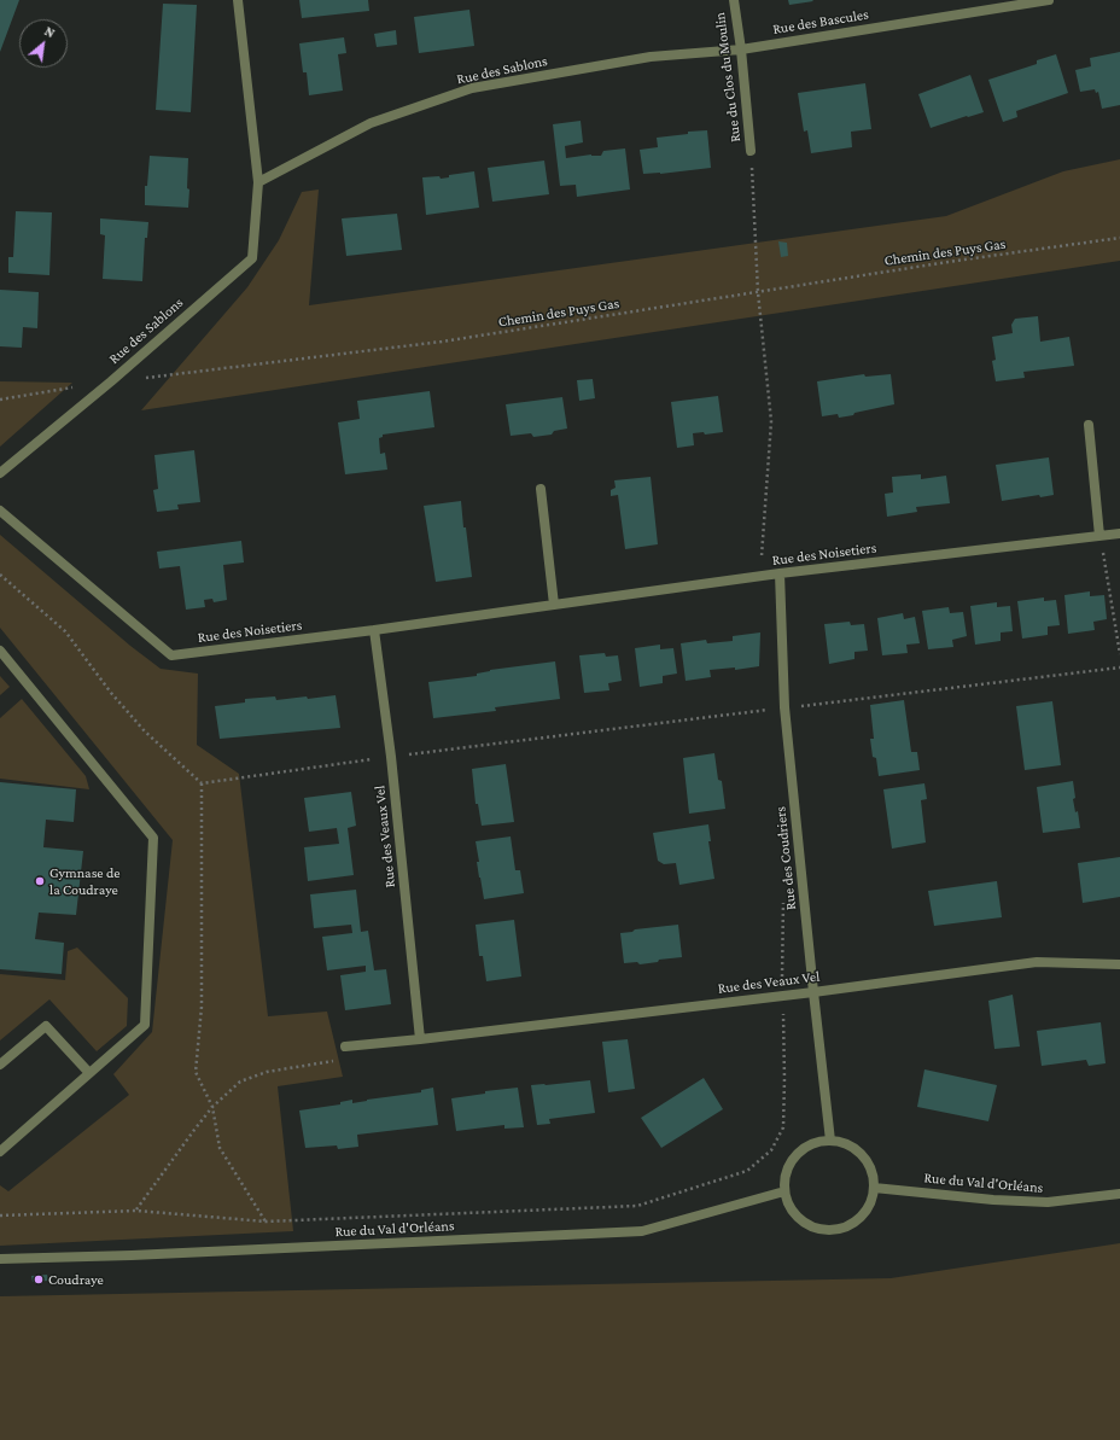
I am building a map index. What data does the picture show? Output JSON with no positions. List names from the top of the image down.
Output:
{
  "streets": {
    "street": [
      "Rue des Bascules",
      "Rue des Sablons",
      "Rue du Clos du Moulin",
      "Rue des Noisetiers",
      "Rue des Veaux Vel",
      "Rue des Coudriers",
      "Rue du Val d'Orléans"
    ],
    "path": ["Chemin des Puys Gas"]
  },
  "crossings": [
    ["Rue des Bascules", "Rue des Sablons"],
    ["Rue des Bascules", "Rue du Clos du Moulin"],
    ["Rue des Sablons", "Rue du Clos du Moulin"],
    ["Rue des Sablons", "Chemin des Puys Gas"],
    ["Rue des Noisetiers", "Rue des Veaux Vel"],
    ["Rue des Noisetiers", "Rue des Coudriers"],
    ["Rue des Veaux Vel", "Rue des Coudriers"],
    ["Rue des Coudriers", "Rue du Val d'Orléans"]
  ],
  "places": ["Gymnase de la Coudraye", "Coudraye"],
  "north": "top right"
}
